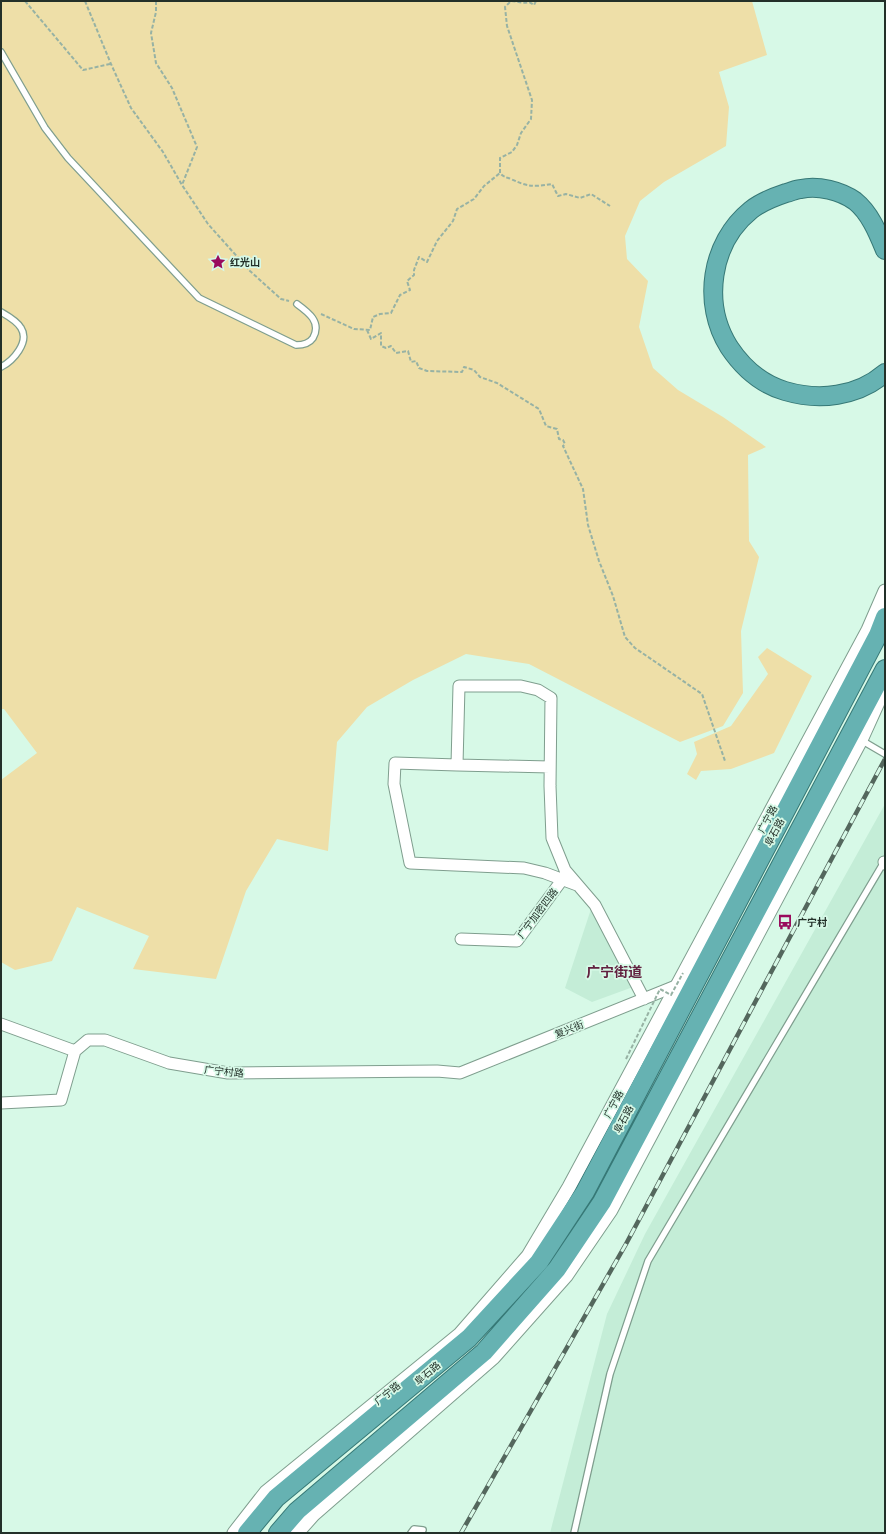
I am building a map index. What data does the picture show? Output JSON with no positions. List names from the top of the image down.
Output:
{
  "streets": {
    "highway": ["阜石路"],
    "street": [
      "广宁路",
      "广宁加密四路",
      "复兴街",
      "广宁村路"
    ]
  },
  "crossings": [
    ["广宁路", "复兴街"],
    ["复兴街", "广宁村路"]
  ],
  "districts": ["广宁街道"],
  "places": {
    "place": ["红光山"],
    "bus stop": ["广宁村"]
  }
}
